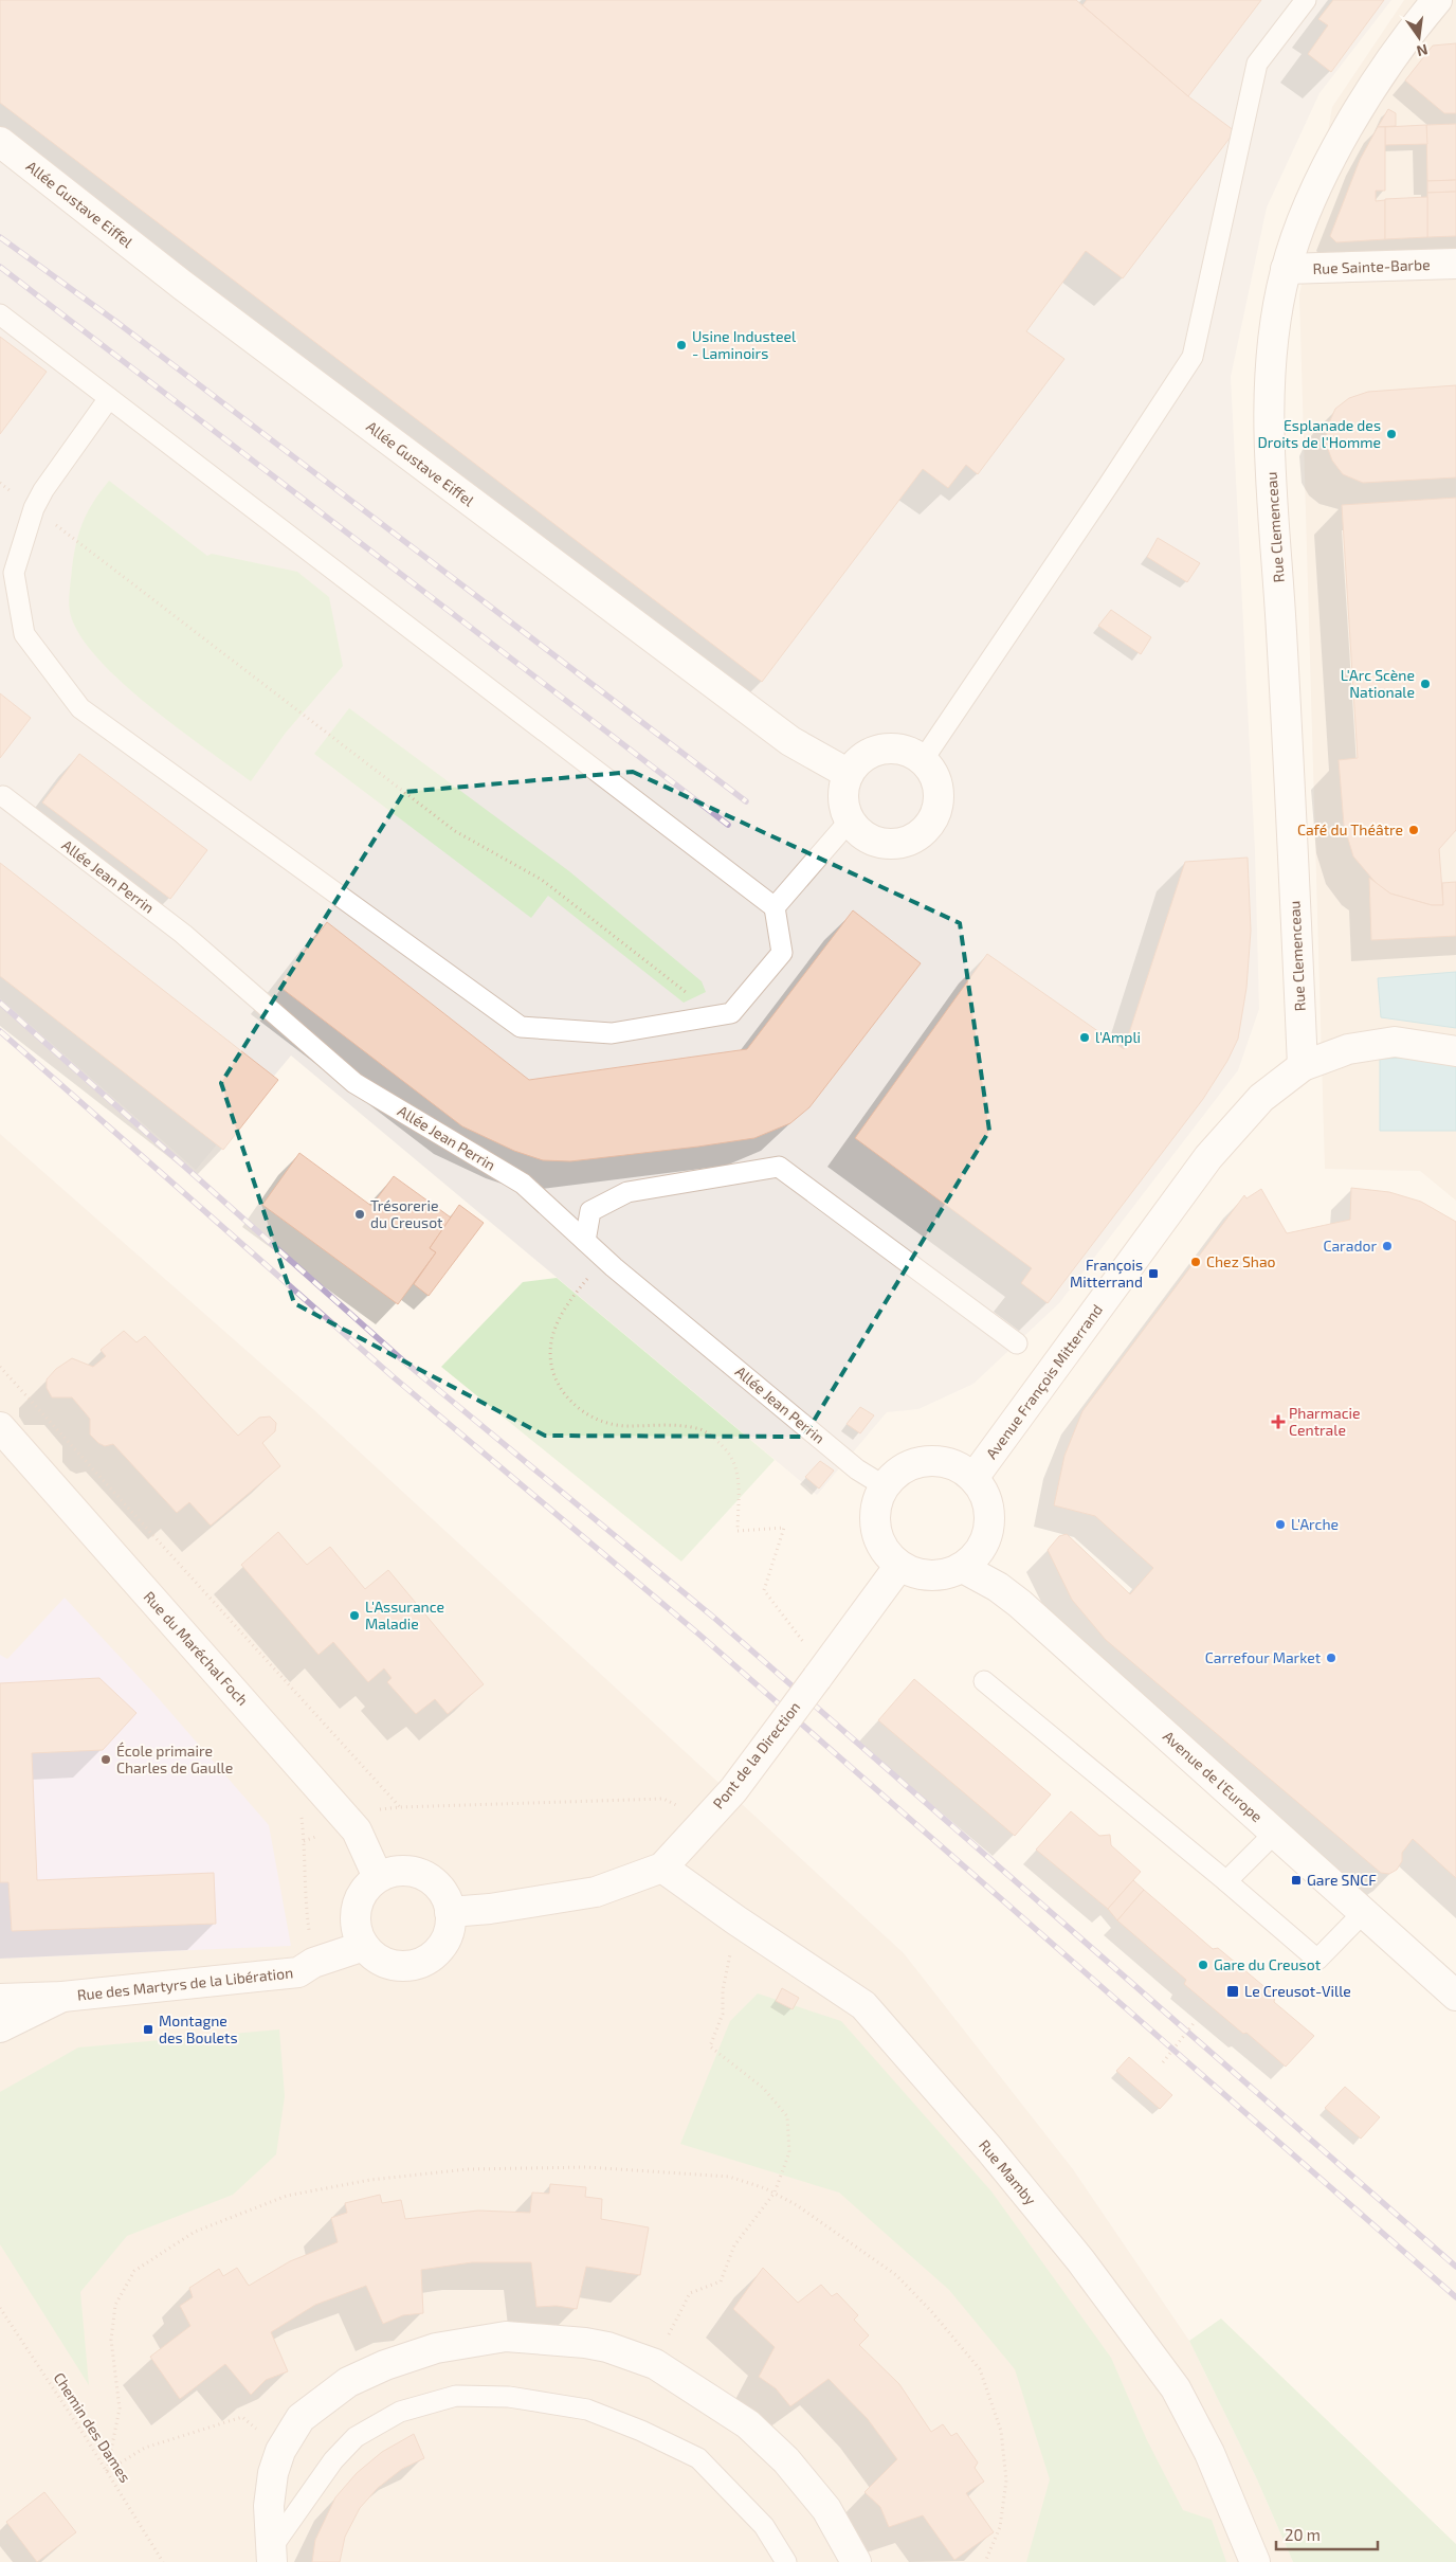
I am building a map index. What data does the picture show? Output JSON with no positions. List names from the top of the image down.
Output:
{
  "streets": {
    "street": [
      "Allée Gustave Eiffel",
      "Rue Sainte-Barbe",
      "Rue Clemenceau",
      "Avenue François Mitterrand",
      "Rue du Maréchal Foch",
      "Pont de la Direction",
      "Avenue de l'Europe",
      "Rue des Martyrs de la Libération",
      "Rue Mamby"
    ],
    "lane": ["Allée Jean Perrin"],
    "path": ["Chemin des Dames"]
  },
  "crossings": [
    ["Rue Sainte-Barbe", "Rue Clemenceau"],
    ["Rue Clemenceau", "Avenue François Mitterrand"],
    ["Allée Jean Perrin", "Avenue François Mitterrand"],
    ["Allée Jean Perrin", "Pont de la Direction"],
    ["Allée Jean Perrin", "Avenue de l'Europe"],
    ["Avenue François Mitterrand", "Pont de la Direction"],
    ["Avenue François Mitterrand", "Avenue de l'Europe"],
    ["Rue du Maréchal Foch", "Pont de la Direction"],
    ["Rue du Maréchal Foch", "Rue des Martyrs de la Libération"],
    ["Pont de la Direction", "Avenue de l'Europe"],
    ["Pont de la Direction", "Rue des Martyrs de la Libération"],
    ["Pont de la Direction", "Rue Mamby"]
  ],
  "places": {
    "other": [
      "Usine Industeel - Laminoirs",
      "Esplanade des Droits de l'Homme",
      "L'Arc Scène Nationale",
      "Café du Théâtre",
      "l'Ampli",
      "Trésorerie du Creusot",
      "Carador",
      "Chez Shao",
      "L'Arche",
      "L'Assurance Maladie",
      "Carrefour Market",
      "École primaire Charles de Gaulle",
      "Gare du Creusot"
    ],
    "transit": [
      "François Mitterrand",
      "Gare SNCF",
      "Le Creusot-Ville",
      "Montagne des Boulets"
    ],
    "health": ["Pharmacie Centrale"]
  },
  "scale_bar": "20 m",
  "north": "bottom"
}
